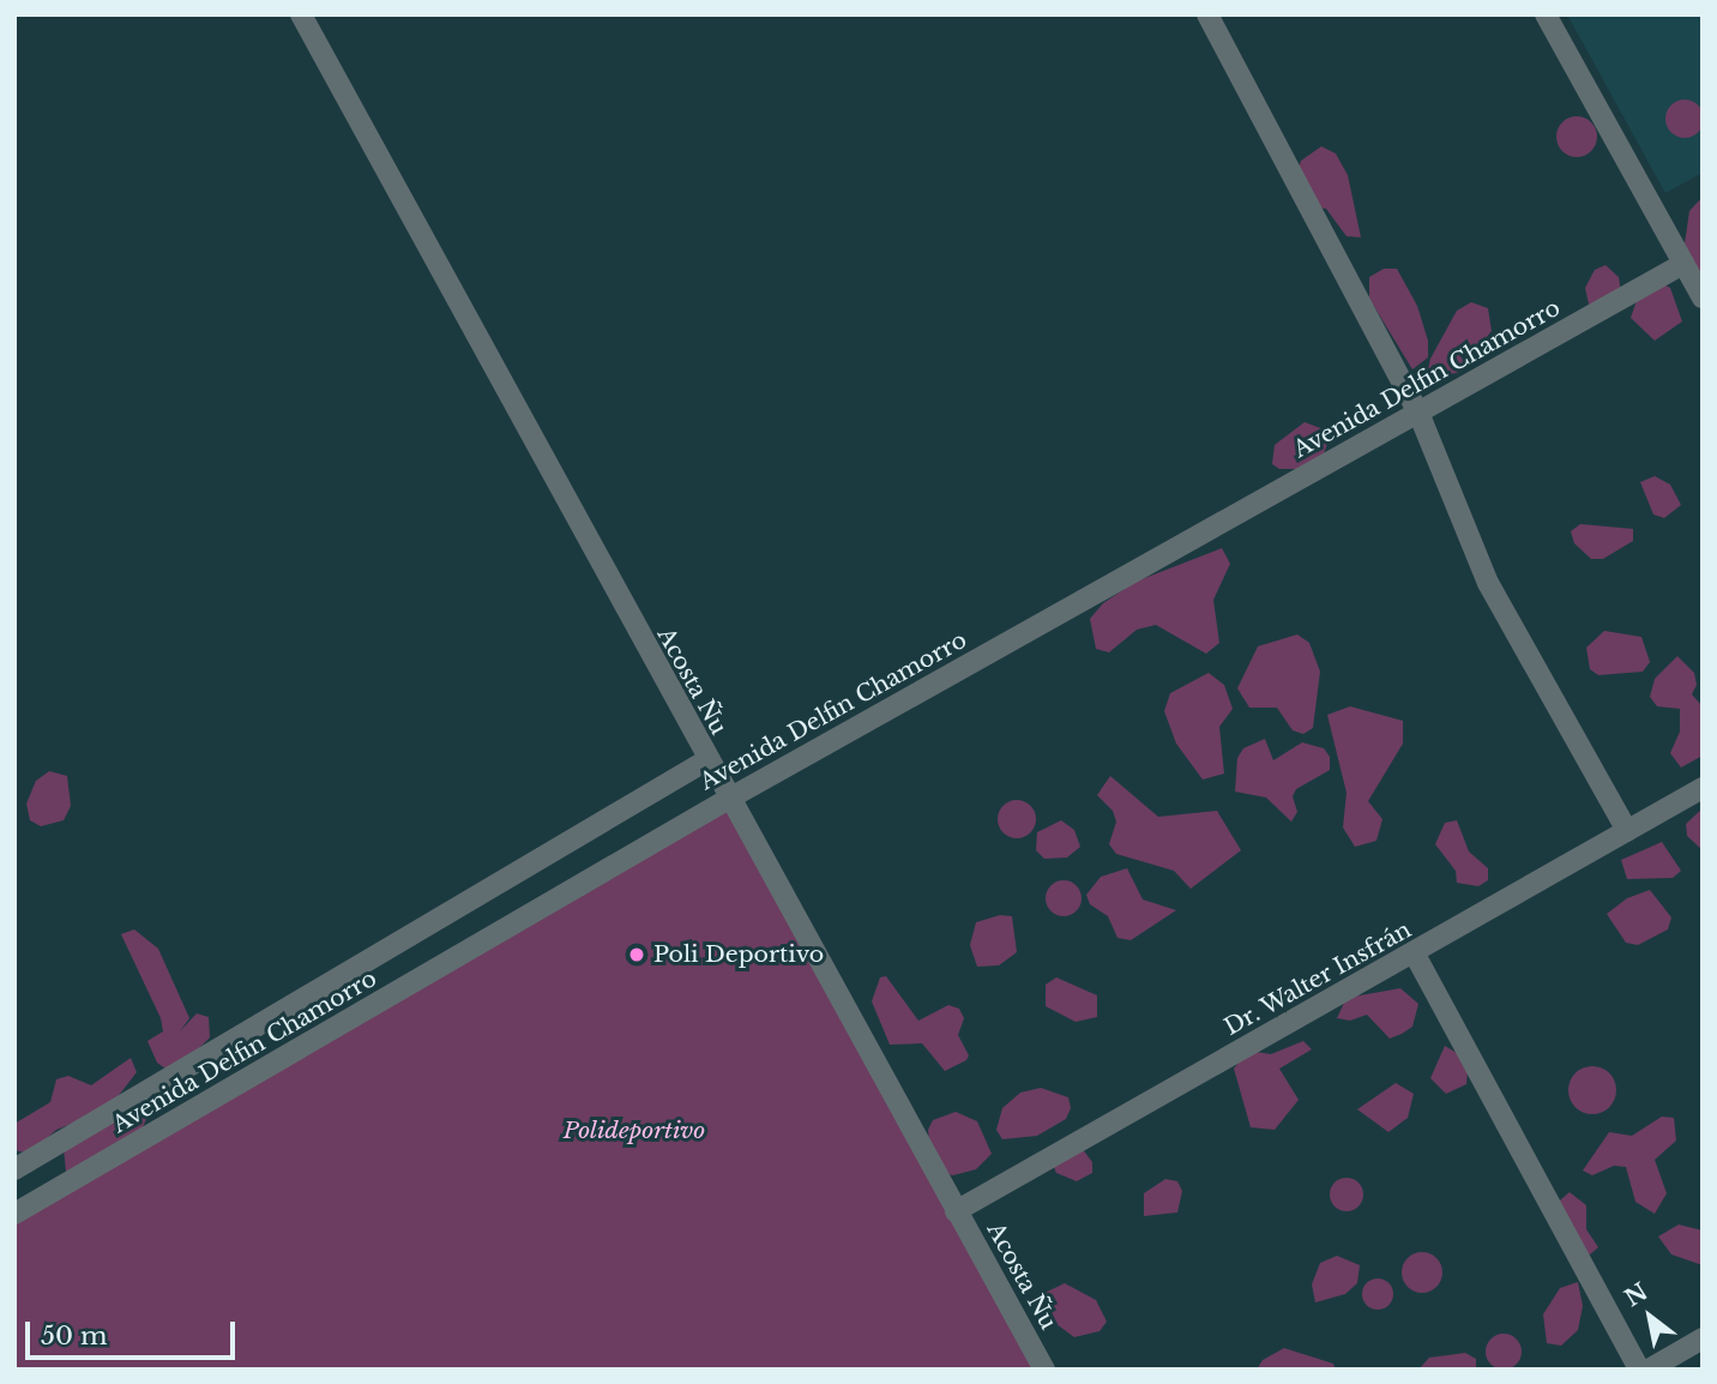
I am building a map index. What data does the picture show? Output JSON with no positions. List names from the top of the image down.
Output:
{
  "streets": {
    "street": ["Avenida Delfin Chamorro", "Acosta Ñu", "Dr. Walter Insfrán"]
  },
  "crossings": [
    ["Avenida Delfin Chamorro", "Acosta Ñu"],
    ["Acosta Ñu", "Dr. Walter Insfrán"]
  ],
  "parks": ["Polideportivo"],
  "places": ["Poli Deportivo"],
  "scale_bar": "50 m",
  "north": "top left"
}
